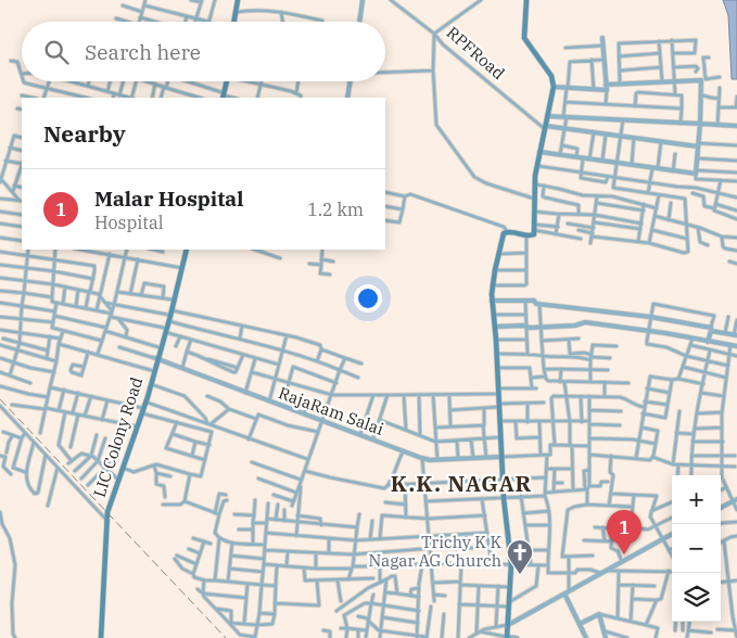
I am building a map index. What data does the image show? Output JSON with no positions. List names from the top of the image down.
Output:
{
  "streets": {
    "main road": ["LIC Colony Road"],
    "street": ["RPFRoad", "RajaRam Salai"]
  },
  "crossings": [
    ["RajaRam Salai", "LIC Colony Road"]
  ],
  "districts": ["K.K. NAGAR"],
  "places": {
    "church": ["Trichy K K Nagar AG Church"]
  },
  "page": {
    "search": "Search here",
    "heading": "Nearby",
    "list": [
      {
        "mark": "1",
        "name": "Malar Hospital",
        "note": "Hospital",
        "value": "1.2 km"
      }
    ],
    "map_buttons": ["+", "−"],
    "pins": "1"
  }
}
